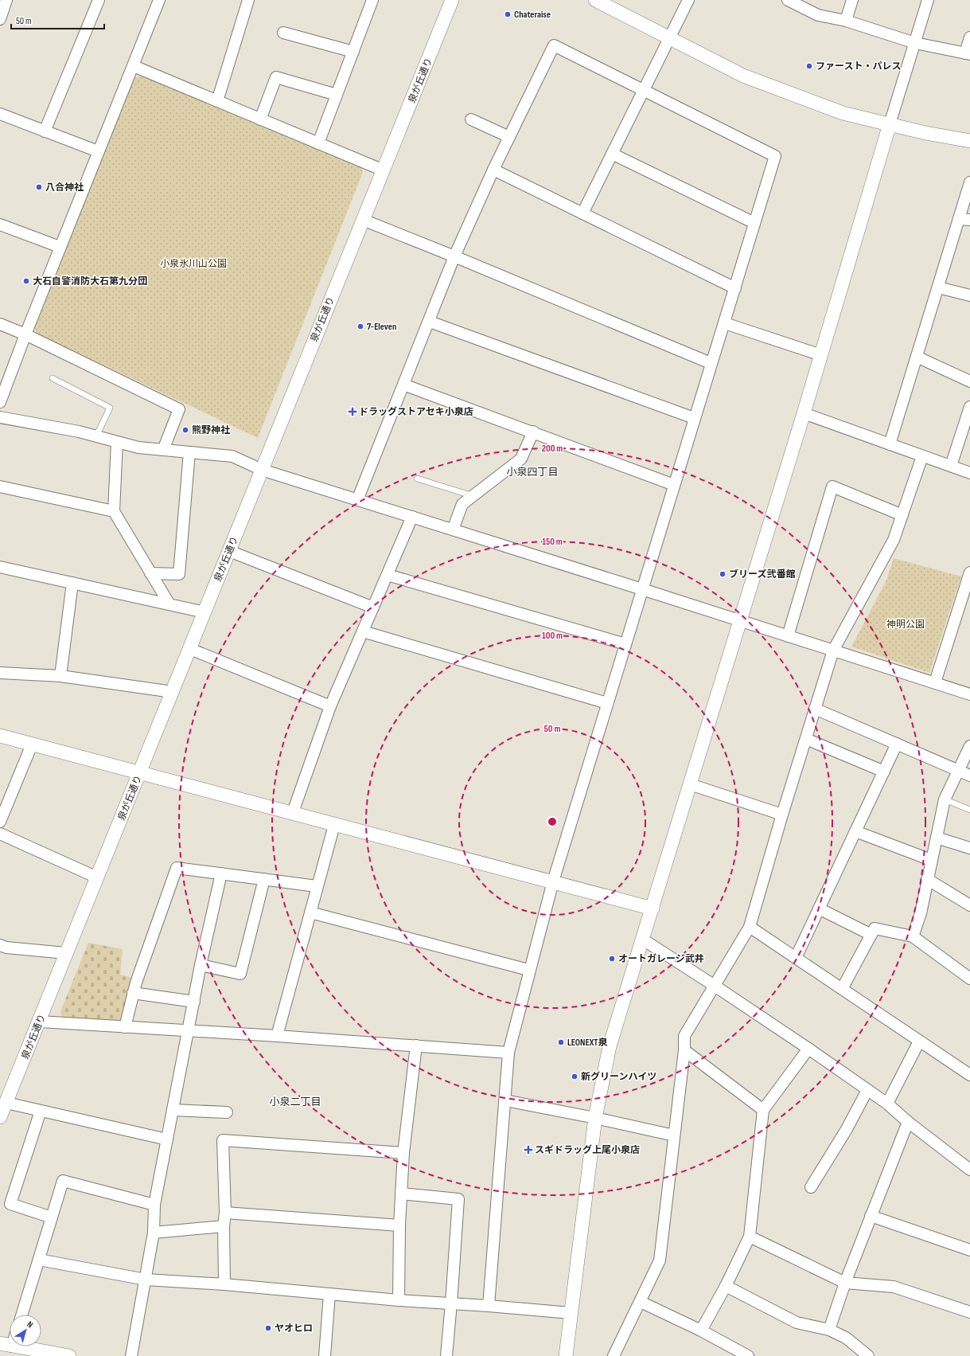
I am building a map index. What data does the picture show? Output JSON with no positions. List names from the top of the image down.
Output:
{
  "streets": {
    "street": ["泉が丘通り"]
  },
  "districts": ["小泉四丁目", "小泉二丁目"],
  "parks": ["小泉氷川山公園", "神明公園"],
  "places": {
    "other": [
      "Chateraise",
      "ファースト・パレス",
      "八合神社",
      "大石自警消防大石第九分団",
      "7-Eleven",
      "熊野神社",
      "ブリーズ弐番館",
      "オートガレージ武井",
      "LEONEXT泉",
      "新グリーンハイツ",
      "ヤオヒロ"
    ],
    "health": ["ドラッグストアセキ小泉店", "スギドラッグ上尾小泉店"]
  },
  "scale_bar": "50 m",
  "north": "top right",
  "rings": [
    "200 m",
    "150 m",
    "100 m",
    "50 m"
  ]
}
